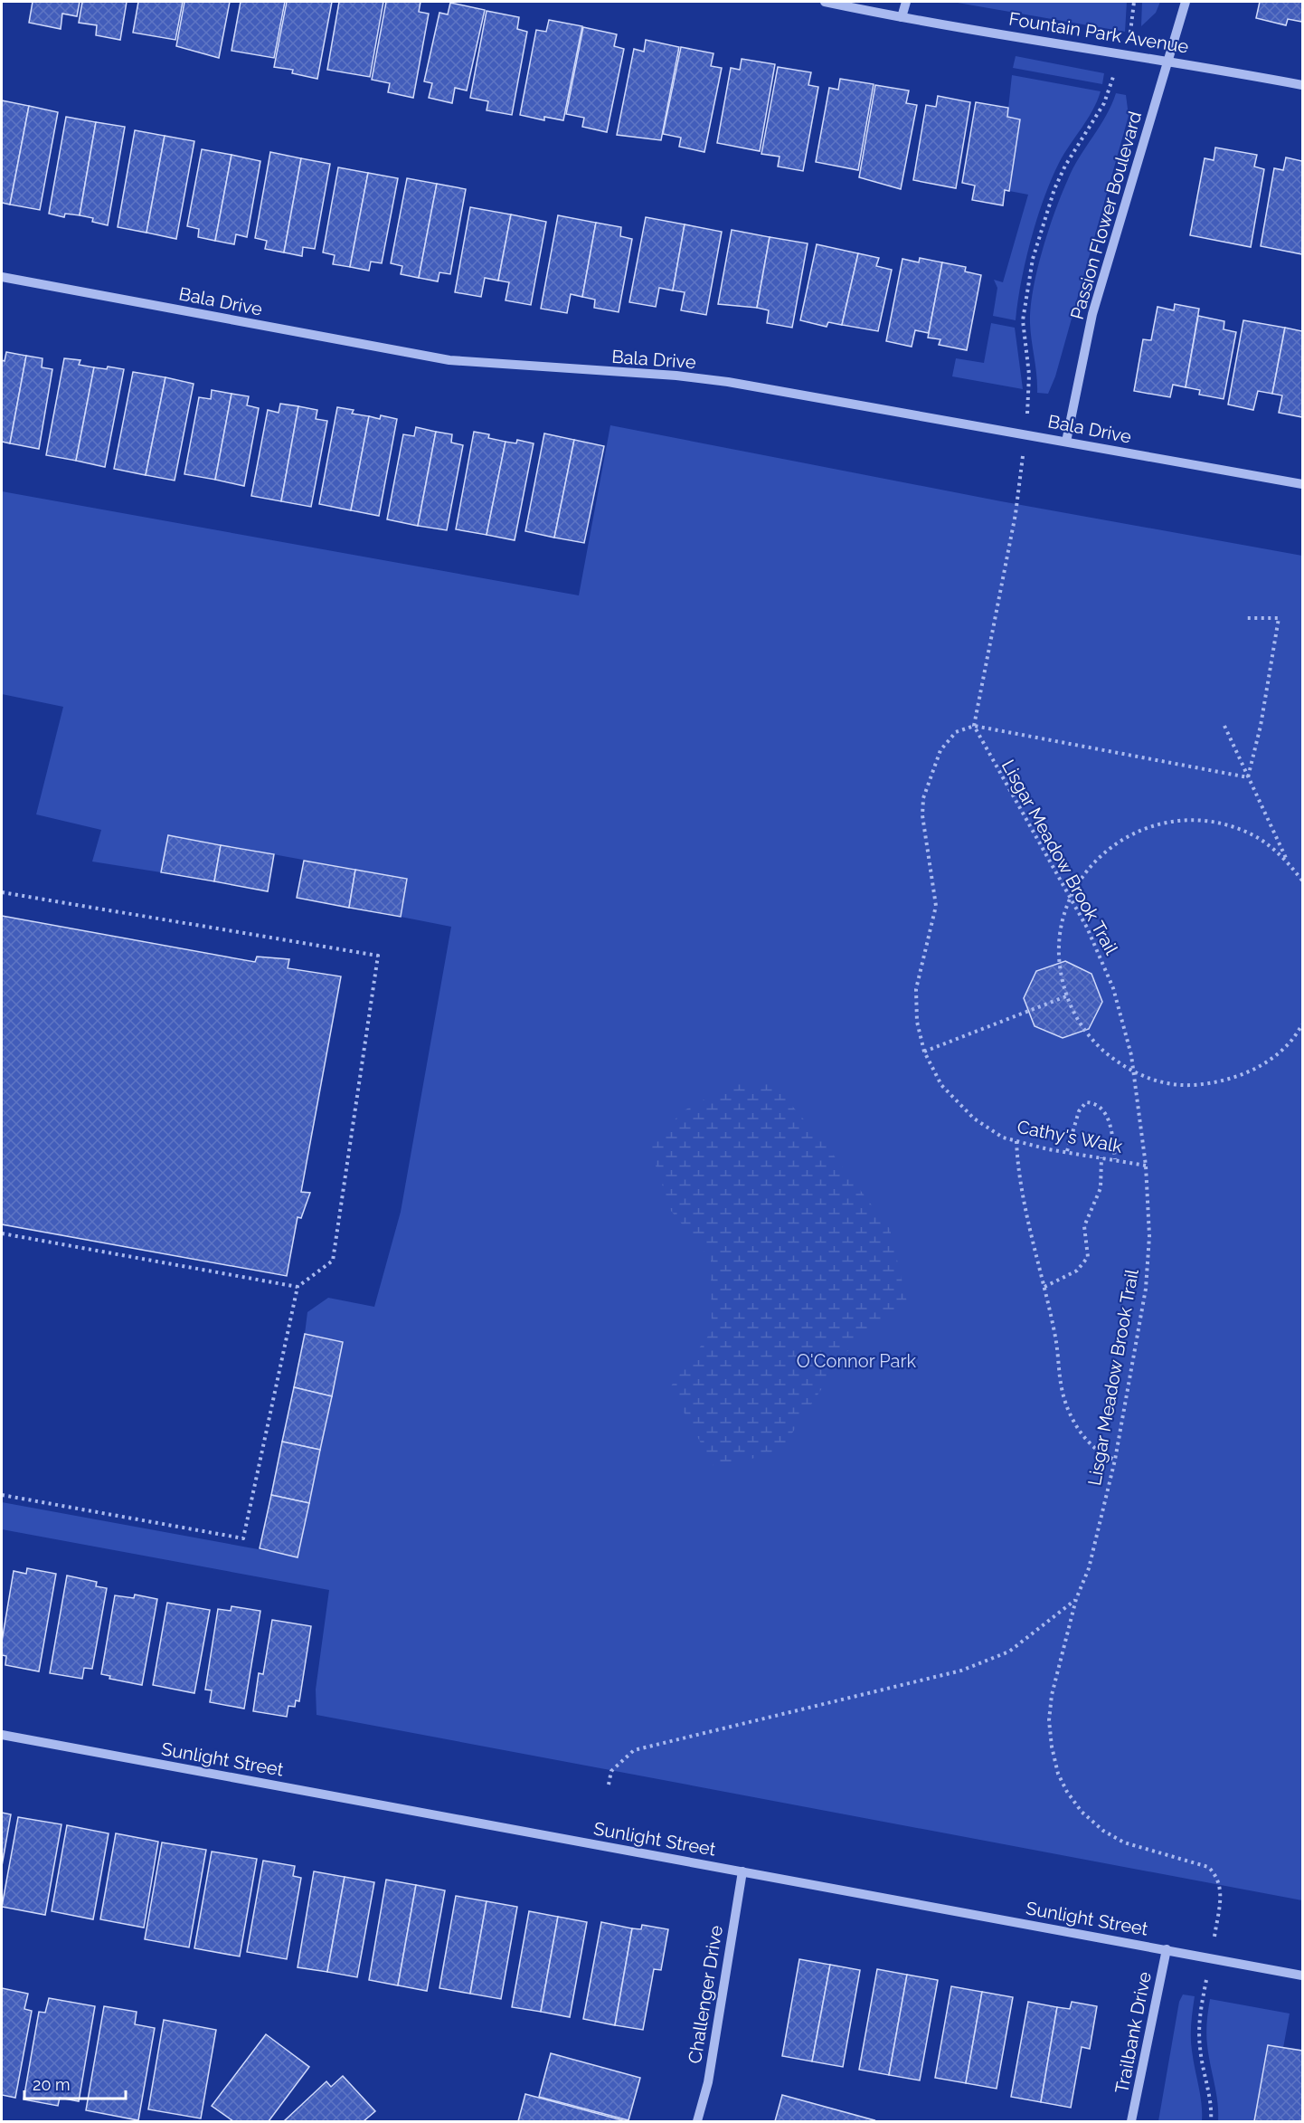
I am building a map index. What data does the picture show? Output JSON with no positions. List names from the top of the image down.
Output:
{
  "streets": {
    "street": [
      "Fountain Park Avenue",
      "Passion Flower Boulevard",
      "Bala Drive",
      "Sunlight Street",
      "Challenger Drive",
      "Trailbank Drive"
    ],
    "path": ["Lisgar Meadow Brook Trail", "Cathy's Walk"]
  },
  "crossings": [
    ["Fountain Park Avenue", "Passion Flower Boulevard"],
    ["Passion Flower Boulevard", "Bala Drive"],
    ["Lisgar Meadow Brook Trail", "Cathy's Walk"],
    ["Sunlight Street", "Challenger Drive"],
    ["Sunlight Street", "Trailbank Drive"]
  ],
  "parks": ["O'Connor Park"],
  "scale_bar": "20 m"
}
